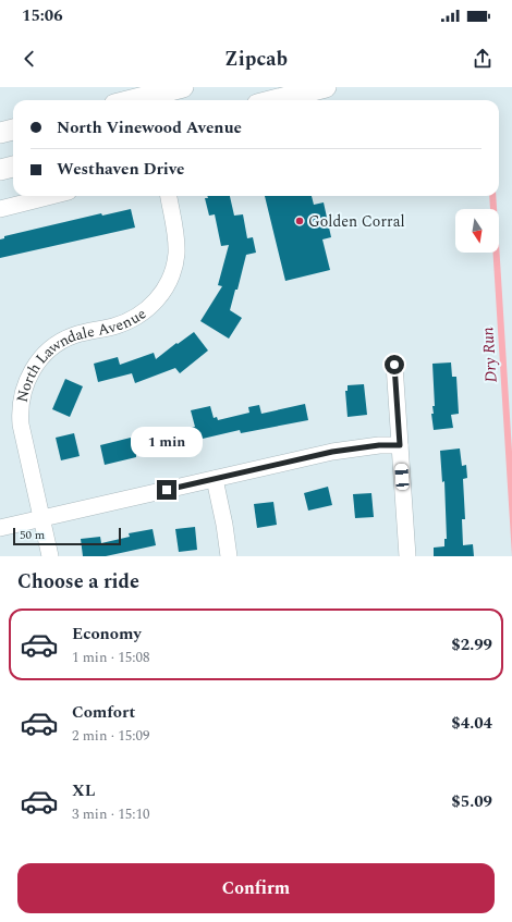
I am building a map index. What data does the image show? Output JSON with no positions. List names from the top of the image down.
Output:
{
  "streets": {
    "street": ["North Lawndale Avenue"]
  },
  "water": ["Dry Run"],
  "places": ["Golden Corral"],
  "scale_bar": "50 m",
  "north": "bottom",
  "page": {
    "status": "15:06",
    "header": "Zipcab",
    "banner": ["North Vinewood Avenue", "Westhaven Drive"],
    "bubble": "1 min",
    "scale": "50 m",
    "heading": "Choose a ride",
    "list": [
      {
        "name": "Economy",
        "note": "1 min · 15:08",
        "value": "$2.99"
      },
      {
        "name": "Comfort",
        "note": "2 min · 15:09",
        "value": "$4.04"
      },
      {
        "name": "XL",
        "note": "3 min · 15:10",
        "value": "$5.09"
      }
    ],
    "buttons": "Confirm"
  }
}
